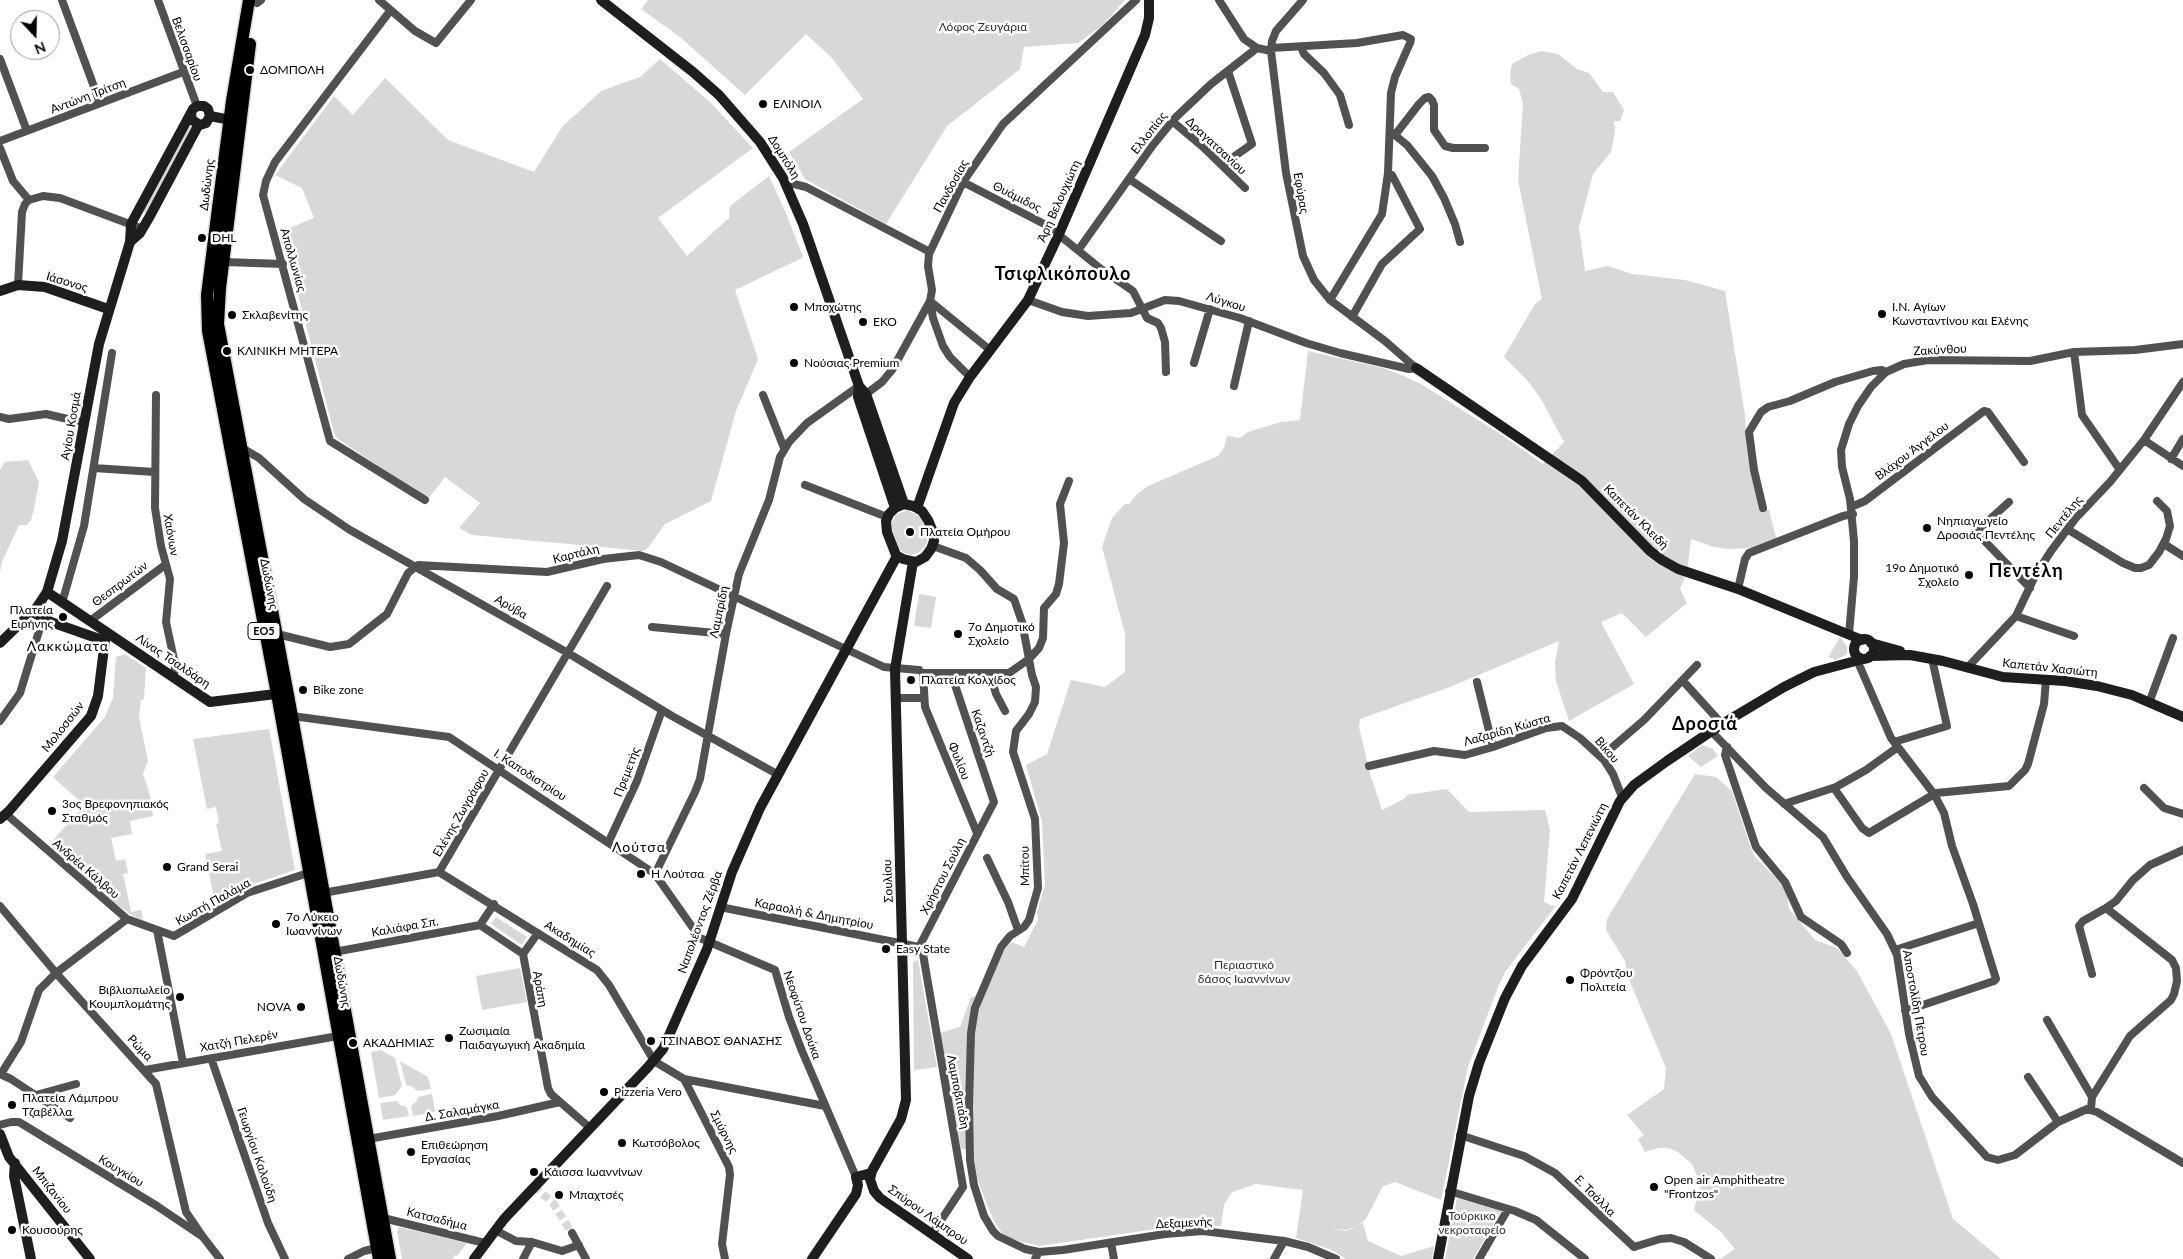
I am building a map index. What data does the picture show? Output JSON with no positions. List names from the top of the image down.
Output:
{
  "streets": {
    "main road": ["Δωδώνης", "ΕΟ5"],
    "street": [
      "Βελισσαρίου",
      "Αντώνη Τρίτση",
      "Ελλοπίας",
      "Δραγατσανίου",
      "Δομπόλη",
      "Πανδοσίας",
      "Εφύρας",
      "Θυάμιδος",
      "Άρη Βελουχιώτη",
      "Απολλωνίας",
      "Ιάσονος",
      "Λύγκου",
      "Ζακύνθου",
      "Αγίου Κοσμά",
      "Βλάχου Άγγελου",
      "Καπετάν Κλειδή",
      "Πεντέλης",
      "Χαόνων",
      "Καρτάλη",
      "Θεσπρωτών",
      "Αρύβα",
      "Λαμπρίδη",
      "Λίνας Τσαλδάρη",
      "Καπετάν Χασιώτη",
      "Μολοσσών",
      "Λαζαρίδη Κώστα",
      "Καζαντζή",
      "Βίκου",
      "Φυλίου",
      "Πρεμετής",
      "Ι. Καποδιστρίου",
      "Ελένης Ζωγράφου",
      "Καπετάν Λεπενιώτη",
      "Μπίτου",
      "Ανδρέα Κάλβου",
      "Χρήστου Σούλη",
      "Σουλίου",
      "Κωστή Παλάμα",
      "Καραολή & Δημητρίου",
      "Ναπολέοντος Ζέρβα",
      "Καλιάφα Σπ.",
      "Ακαδημίας",
      "Αράπη",
      "Αποστολίδη Πέτρου",
      "Νεοφύτου Δούκα",
      "Χατζή Πελερέν",
      "Ρώμα",
      "Λαμποβιτιάδη",
      "Δ. Σαλαμάγκα",
      "Σμύρνης",
      "Γεωργίου Καλούδη",
      "Κουγκίου",
      "Μπιζανίου",
      "Ε. Τσάλλα",
      "Σπύρου Λάμπρου",
      "Κατσαδήμα",
      "Δεξαμενής"
    ]
  },
  "crossings": [
    ["Βελισσαρίου", "Αντώνη Τρίτση"],
    ["Βελισσαρίου", "Αγίου Κοσμά"],
    ["Ελλοπίας", "Δραγατσανίου"],
    ["Ελλοπίας", "Θυάμιδος"],
    ["Δομπόλη", "Πανδοσίας"],
    ["Δομπόλη", "Άρη Βελουχιώτη"],
    ["Δομπόλη", "Λαμπρίδη"],
    ["Δομπόλη", "Μπίτου"],
    ["Δομπόλη", "Σουλίου"],
    ["Δομπόλη", "Ναπολέοντος Ζέρβα"],
    ["Δωδώνης", "Αρύβα"],
    ["Δωδώνης", "Λίνας Τσαλδάρη"],
    ["Δωδώνης", "Ι. Καποδιστρίου"],
    ["Δωδώνης", "Ελένης Ζωγράφου"],
    ["Δωδώνης", "Κωστή Παλάμα"],
    ["Δωδώνης", "Καλιάφα Σπ."],
    ["Δωδώνης", "Χατζή Πελερέν"],
    ["Δωδώνης", "Δ. Σαλαμάγκα"],
    ["Δωδώνης", "Κατσαδήμα"],
    ["Πανδοσίας", "Θυάμιδος"],
    ["Πανδοσίας", "Λαμπρίδη"],
    ["Εφύρας", "Λύγκου"],
    ["Εφύρας", "Καπετάν Κλειδή"],
    ["Θυάμιδος", "Άρη Βελουχιώτη"],
    ["Θυάμιδος", "Λύγκου"],
    ["Άρη Βελουχιώτη", "Λύγκου"],
    ["Άρη Βελουχιώτη", "Μπίτου"],
    ["Άρη Βελουχιώτη", "Σουλίου"],
    ["Άρη Βελουχιώτη", "Ναπολέοντος Ζέρβα"],
    ["Ιάσονος", "Αγίου Κοσμά"],
    ["Λύγκου", "Καπετάν Κλειδή"],
    ["Ζακύνθου", "Βλάχου Άγγελου"],
    ["Ζακύνθου", "Καπετάν Κλειδή"],
    ["Βλάχου Άγγελου", "Καπετάν Κλειδή"],
    ["Καπετάν Κλειδή", "Καπετάν Χασιώτη"],
    ["Καπετάν Κλειδή", "Καπετάν Λεπενιώτη"],
    ["Πεντέλης", "Καπετάν Χασιώτη"],
    ["Χαόνων", "Θεσπρωτών"],
    ["Χαόνων", "Λίνας Τσαλδάρη"],
    ["Καρτάλη", "Αρύβα"],
    ["Καρτάλη", "Λαμπρίδη"],
    ["Καρτάλη", "Σουλίου"],
    ["Καρτάλη", "Ναπολέοντος Ζέρβα"],
    ["Αρύβα", "Λαμπρίδη"],
    ["Αρύβα", "Πρεμετής"],
    ["Αρύβα", "Ελένης Ζωγράφου"],
    ["Αρύβα", "Ναπολέοντος Ζέρβα"],
    ["Λαμπρίδη", "Ι. Καποδιστρίου"],
    ["Λίνας Τσαλδάρη", "Μολοσσών"],
    ["Καπετάν Χασιώτη", "Καπετάν Λεπενιώτη"],
    ["Μολοσσών", "Ανδρέα Κάλβου"],
    ["Λαζαρίδη Κώστα", "Βίκου"],
    ["Καζαντζή", "Φυλίου"],
    ["Καζαντζή", "Χρήστου Σούλη"],
    ["Βίκου", "Καπετάν Λεπενιώτη"],
    ["Φυλίου", "Χρήστου Σούλη"],
    ["Πρεμετής", "Ι. Καποδιστρίου"],
    ["Ι. Καποδιστρίου", "Ελένης Ζωγράφου"],
    ["Ι. Καποδιστρίου", "Ναπολέοντος Ζέρβα"],
    ["Ι. Καποδιστρίου", "Νεοφύτου Δούκα"],
    ["Ελένης Ζωγράφου", "Ακαδημίας"],
    ["Καπετάν Λεπενιώτη", "Αποστολίδη Πέτρου"],
    ["Καπετάν Λεπενιώτη", "Ε. Τσάλλα"],
    ["Μπίτου", "Σουλίου"],
    ["Μπίτου", "Ναπολέοντος Ζέρβα"],
    ["Μπίτου", "Δεξαμενής"],
    ["Ανδρέα Κάλβου", "Κωστή Παλάμα"],
    ["Χρήστου Σούλη", "Λαμποβιτιάδη"],
    ["Σουλίου", "Καραολή & Δημητρίου"],
    ["Σουλίου", "Ναπολέοντος Ζέρβα"],
    ["Καραολή & Δημητρίου", "Ναπολέοντος Ζέρβα"],
    ["Ναπολέοντος Ζέρβα", "Ακαδημίας"],
    ["Ναπολέοντος Ζέρβα", "Αράπη"],
    ["Ναπολέοντος Ζέρβα", "Νεοφύτου Δούκα"],
    ["Ναπολέοντος Ζέρβα", "Κατσαδήμα"],
    ["Αράπη", "Δ. Σαλαμάγκα"],
    ["Χατζή Πελερέν", "Ρώμα"],
    ["Χατζή Πελερέν", "Γεωργίου Καλούδη"],
    ["Ρώμα", "Κουγκίου"],
    ["Λαμποβιτιάδη", "Σπύρου Λάμπρου"]
  ],
  "districts": [
    "Τσιφλικόπουλο",
    "Πεντέλη",
    "Λακκώματα",
    "Δροσιά",
    "Λούτσα"
  ],
  "parks": ["Λόφος Ζευγάρια", "Περιαστικό δάσος Ιωαννίνων", "Τούρκικο νεκροταφείο"],
  "places": [
    "ΔΟΜΠΟΛΗ",
    "ΕΛΙΝΟΙΛ",
    "DHL",
    "Μποχώτης",
    "Ι.Ν. Αγίων Κωνσταντίνου και Ελένης",
    "Σκλαβενίτης",
    "EKO",
    "ΚΛΙΝΙΚΗ ΜΗΤΕΡΑ",
    "Νούσιας Premium",
    "Νηπιαγωγείο Δροσιάς Πεντέλης",
    "Πλατεία Ομήρου",
    "19ο Δημοτικό Σχολείο",
    "Πλατεία Ειρήνης",
    "7ο Δημοτικό Σχολείο",
    "Πλατεία Κολχίδος",
    "Bike zone",
    "3ος Βρεφονηπιακός Σταθμός",
    "Grand Serai",
    "Η Λούτσα",
    "7ο Λύκειο Ιωαννίνων",
    "Easy State",
    "Φρόντζου Πολιτεία",
    "Βιβλιοπωλείο Κουμπλομάτης",
    "NOVA",
    "Ζωσιμαία Παιδαγωγική Ακαδημία",
    "ΤΣΙΝΑΒΟΣ ΘΑΝΑΣΗΣ",
    "ΑΚΑΔΗΜΙΑΣ",
    "Pizzeria Vero",
    "Πλατεία Λάμπρου Τζαβέλλα",
    "Κωτσόβολος",
    "Επιθεώρηση Εργασίας",
    "Κάισσα Ιωαννίνων",
    "Open air Amphitheatre \"Frontzos\"",
    "Μπαχτσές",
    "Κουσούρης"
  ],
  "north": "bottom"
}
